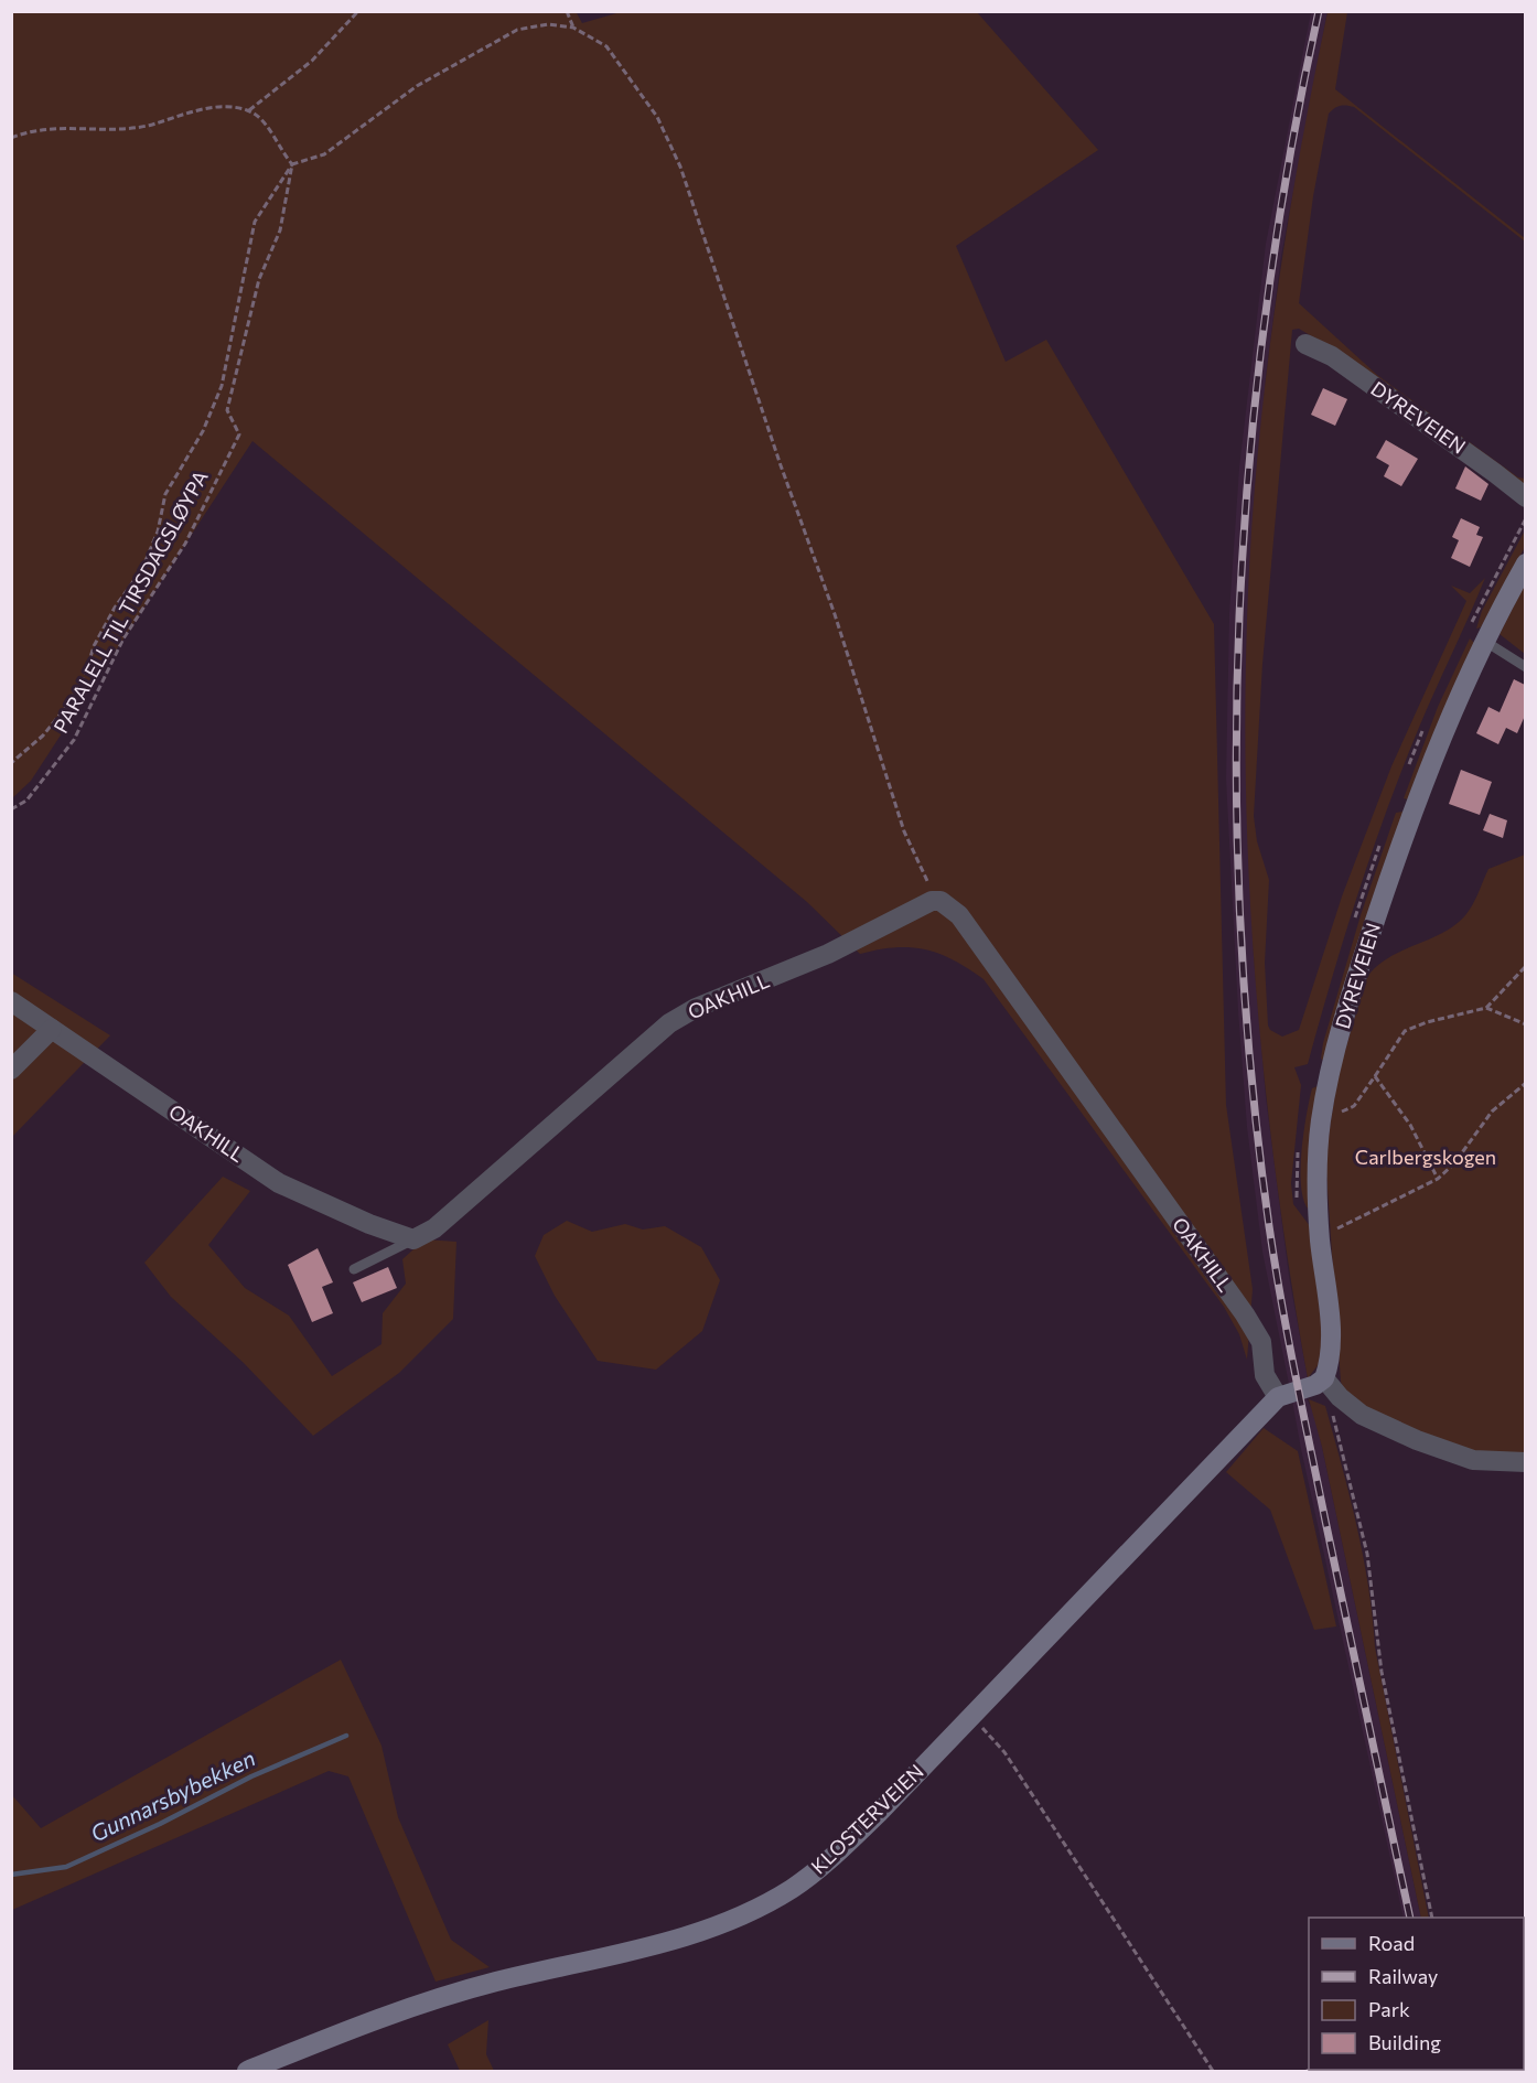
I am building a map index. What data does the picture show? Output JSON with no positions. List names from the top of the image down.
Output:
{
  "streets": {
    "main road": ["DYREVEIEN", "KLOSTERVEIEN"],
    "street": ["OAKHILL"],
    "path": ["PARALELL TIL TIRSDAGSLØYPA"]
  },
  "crossings": [
    ["OAKHILL", "KLOSTERVEIEN"]
  ],
  "water": ["Gunnarsbybekken"],
  "parks": ["Carlbergskogen"],
  "legend": [
    "Road",
    "Railway",
    "Park",
    "Building"
  ]
}
